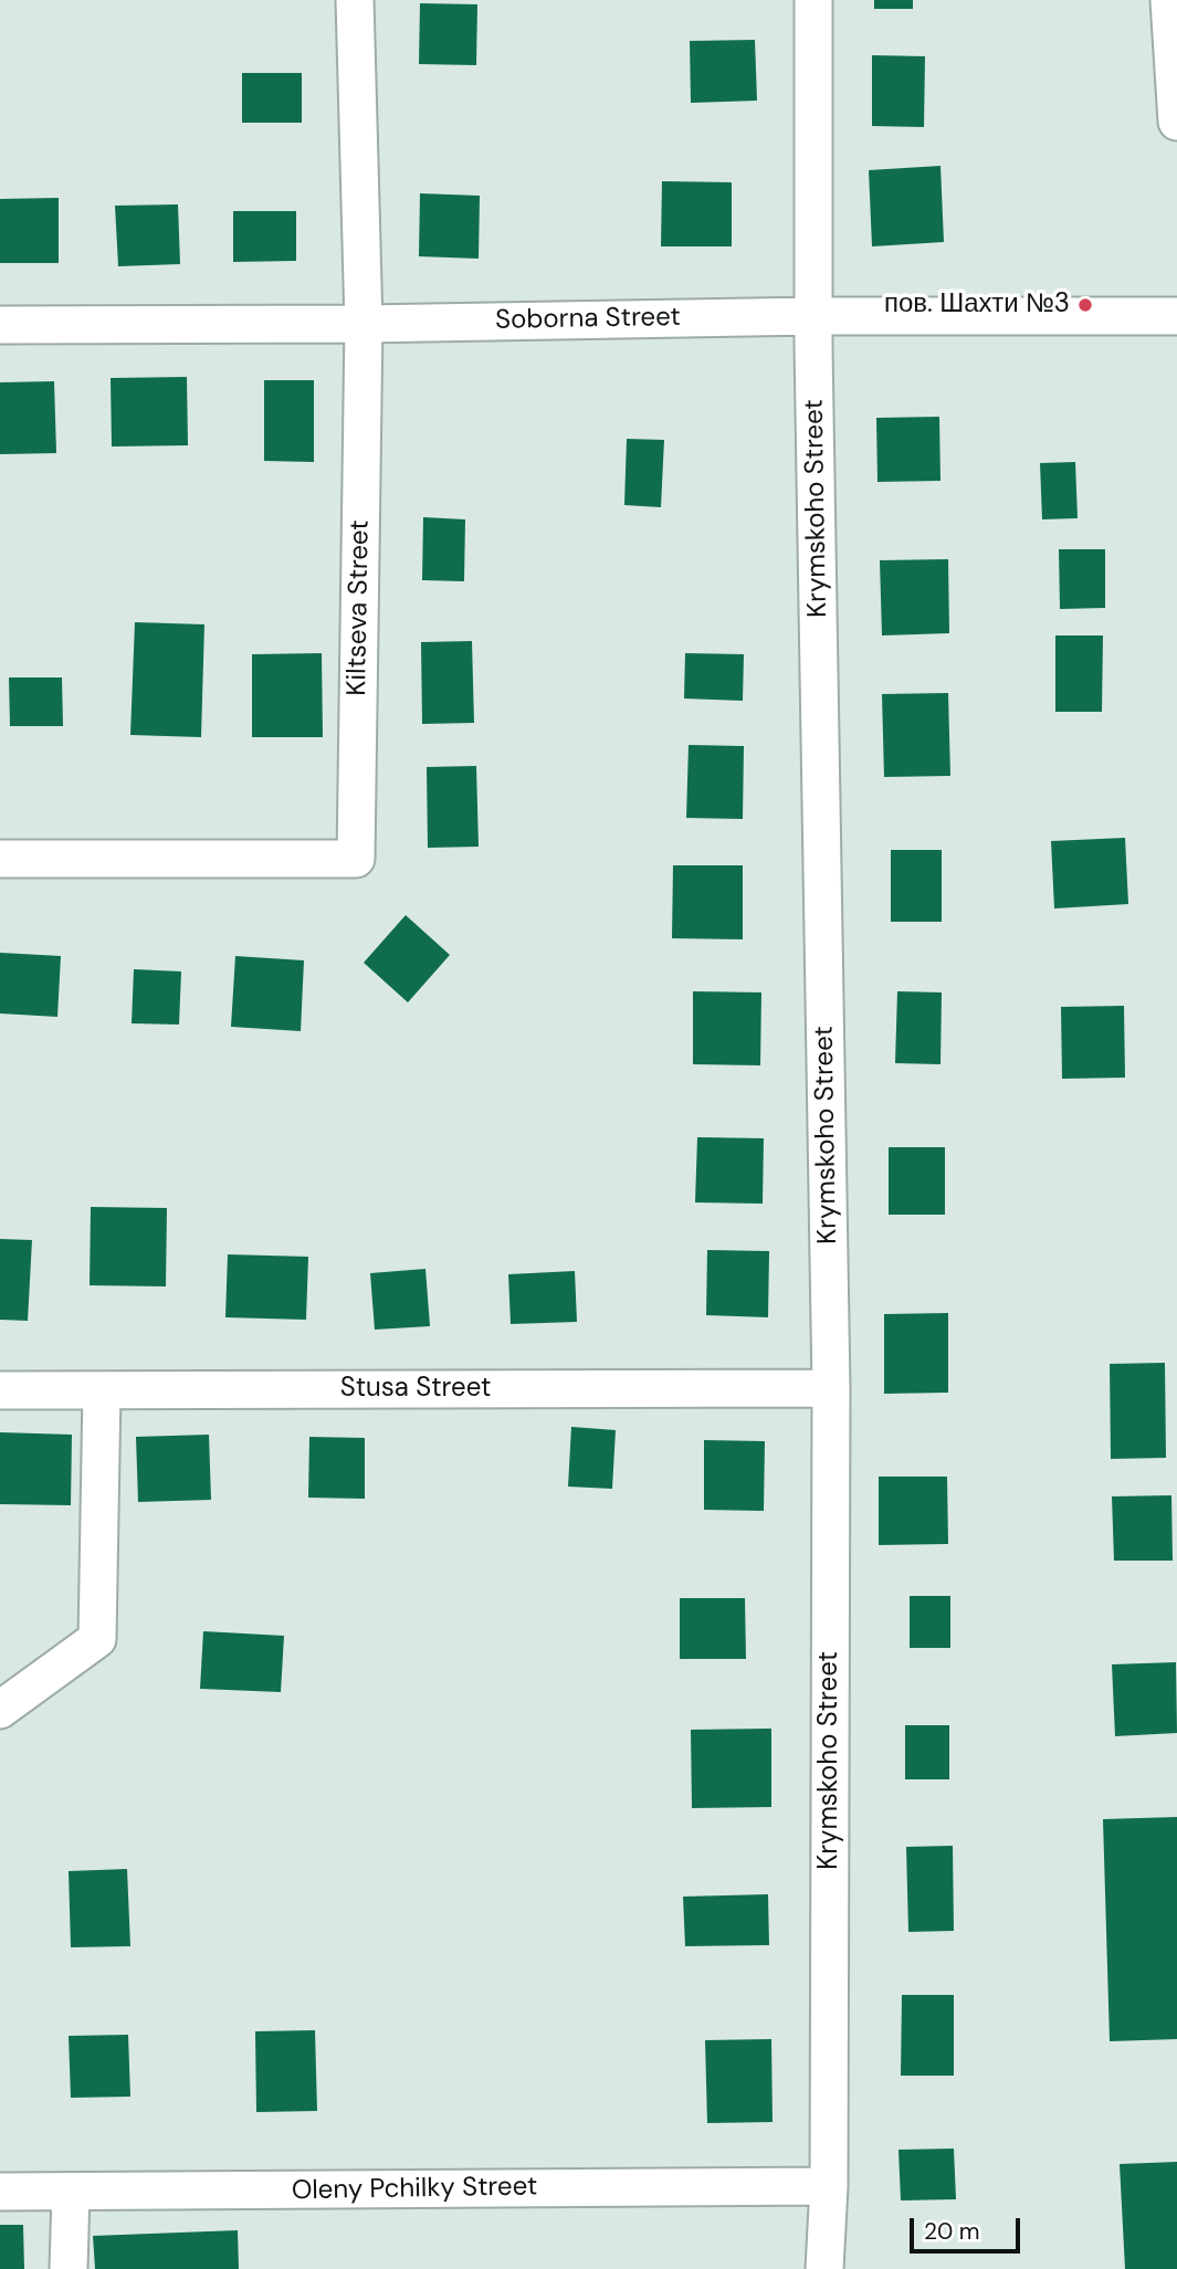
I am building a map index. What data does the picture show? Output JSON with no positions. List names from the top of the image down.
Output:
{
  "streets": {
    "street": [
      "Soborna Street",
      "Krymskoho Street",
      "Kiltseva Street",
      "Stusa Street",
      "Oleny Pchilky Street"
    ]
  },
  "crossings": [
    ["Soborna Street", "Krymskoho Street"],
    ["Soborna Street", "Kiltseva Street"],
    ["Krymskoho Street", "Stusa Street"],
    ["Krymskoho Street", "Oleny Pchilky Street"]
  ],
  "places": ["пов. Шахти №3"],
  "scale_bar": "20 m"
}
